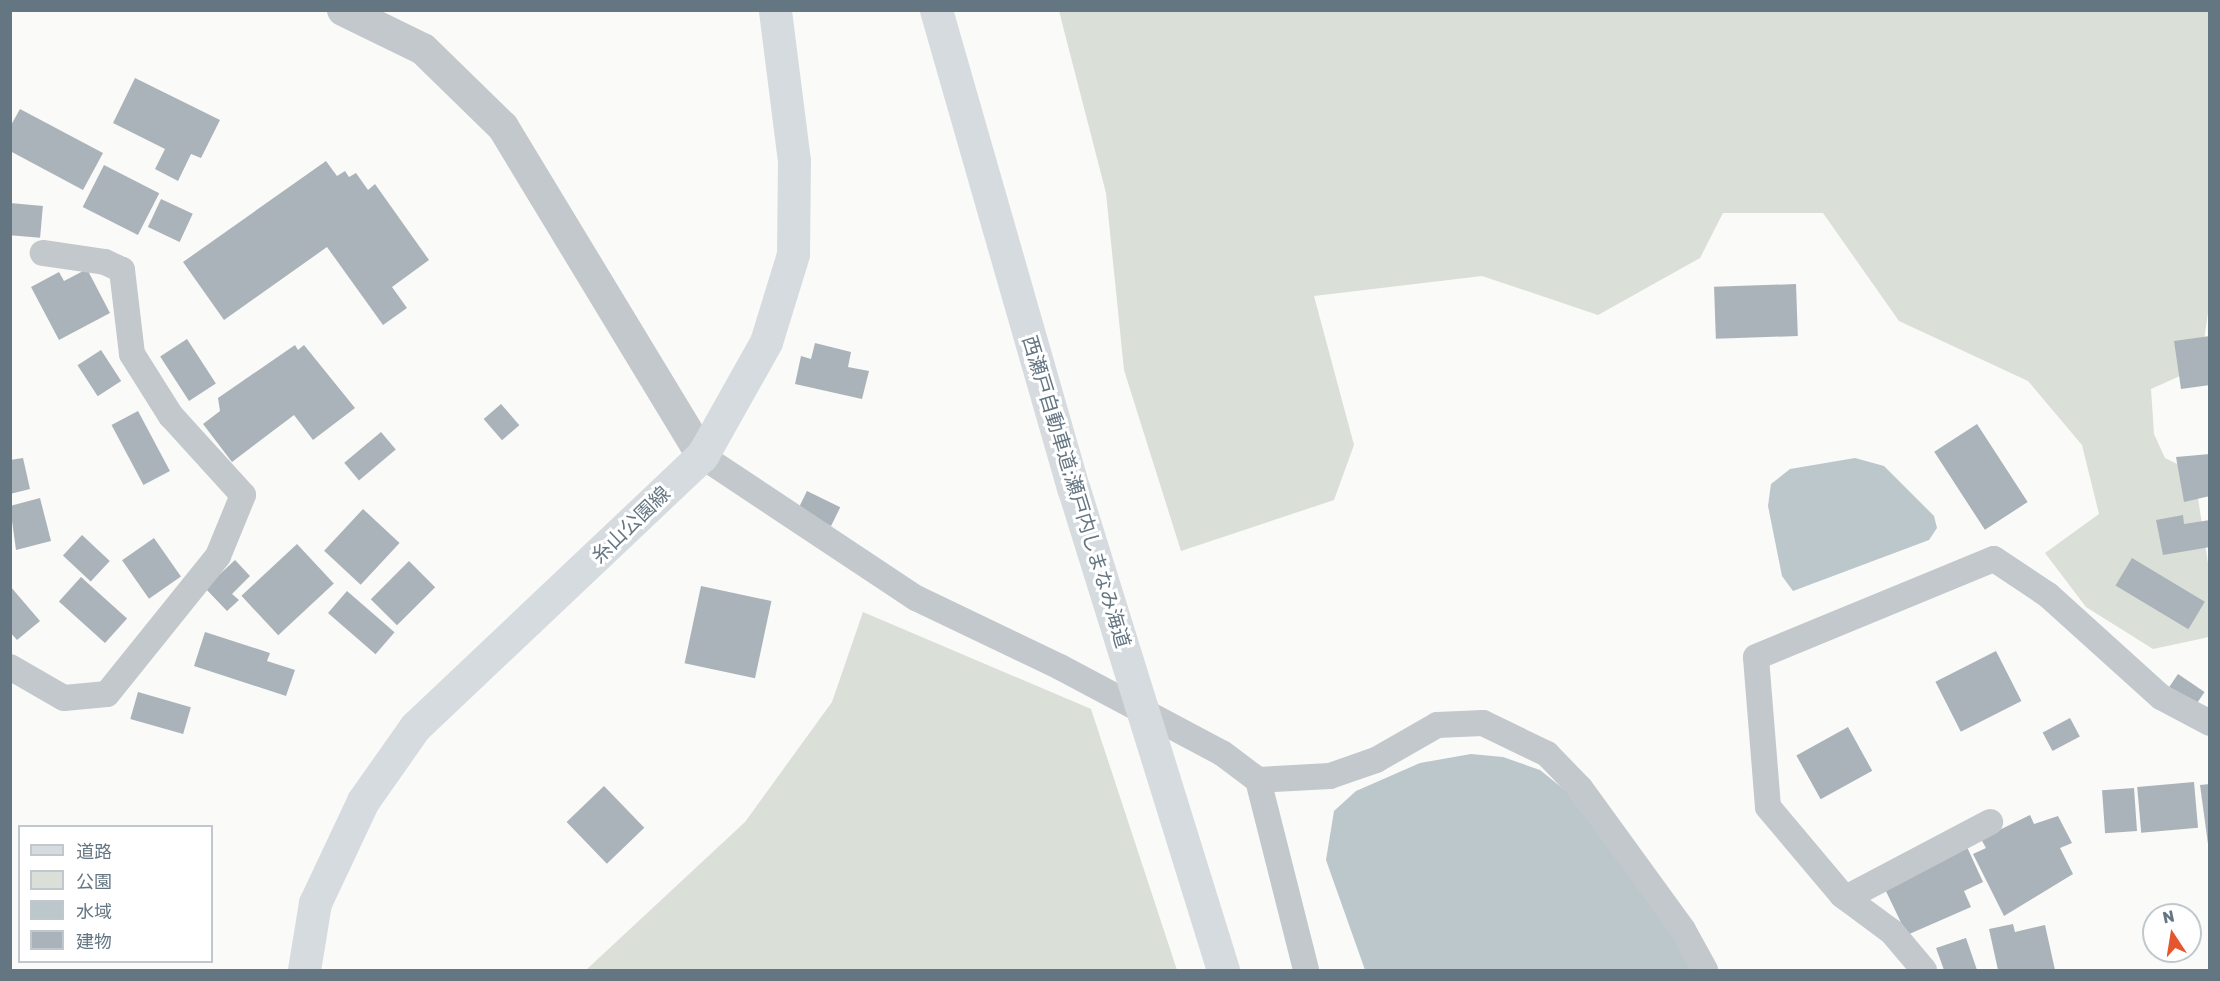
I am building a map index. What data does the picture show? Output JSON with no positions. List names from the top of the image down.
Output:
{
  "streets": {
    "main road": ["西瀬戸自動車道;瀬戸内しまなみ海道", "糸山公園線"]
  },
  "legend": [
    "道路",
    "公園",
    "水域",
    "建物"
  ],
  "north": "top"
}
